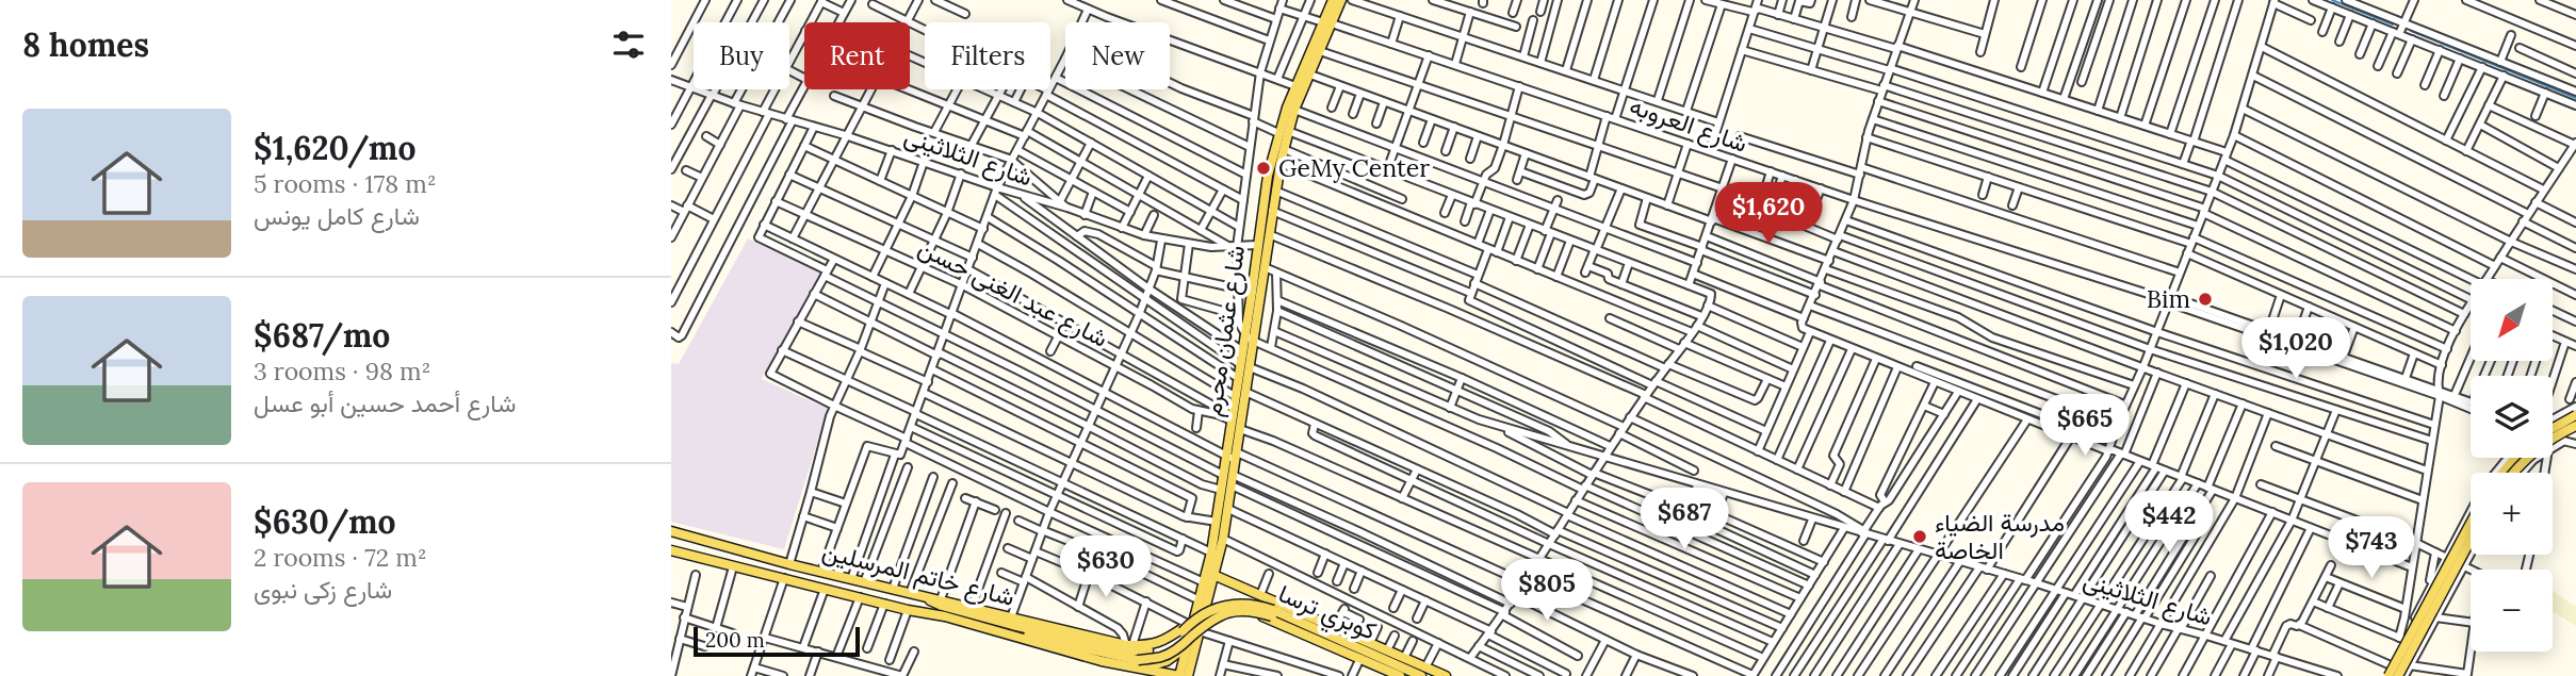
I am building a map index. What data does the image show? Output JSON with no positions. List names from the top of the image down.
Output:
{
  "streets": {
    "main road": ["شارع عثمان محرم", "شارع خاتم المرسلين", "كوبري ترسا"],
    "street": ["شارع العروبه", "شارع الثلاثينى", "شارع عبد الغنى حسن"]
  },
  "crossings": [
    ["شارع العروبه", "شارع عثمان محرم"],
    ["شارع عبد الغنى حسن", "شارع عثمان محرم"],
    ["شارع عثمان محرم", "شارع خاتم المرسلين"],
    ["شارع خاتم المرسلين", "كوبري ترسا"]
  ],
  "places": ["GeMy Center", "Bim", "مدرسة الضياء الخاصة"],
  "scale_bar": "200 m",
  "north": "bottom left",
  "page": {
    "heading": "8 homes",
    "chip": [
      "Buy",
      "Rent",
      "Filters",
      "New"
    ],
    "list": [
      {
        "name": "$1,620/mo",
        "note": "5 rooms · 178 m² · شارع كامل يونس"
      },
      {
        "name": "$687/mo",
        "note": "3 rooms · 98 m² · شارع أحمد حسين أبو عسل"
      },
      {
        "name": "$630/mo",
        "note": "2 rooms · 72 m² · شارع زكى نبوى"
      }
    ],
    "price": [
      "$1,620",
      "$1,020",
      "$665",
      "$687",
      "$442",
      "$743",
      "$630",
      "$805"
    ],
    "map_buttons": ["+", "−"],
    "scale": "200 m"
  }
}
